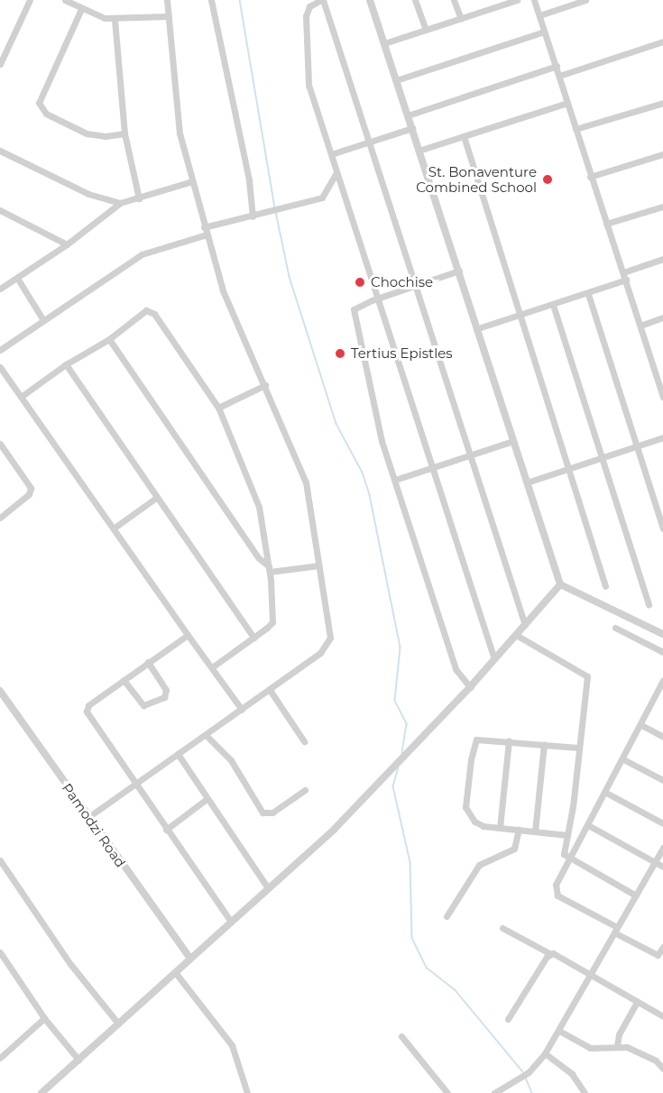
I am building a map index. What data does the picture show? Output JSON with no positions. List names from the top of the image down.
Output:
{
  "streets": {
    "street": ["Pamodzi Road"]
  },
  "places": ["St. Bonaventure Combined School", "Chochise", "Tertius Epistles"]
}
